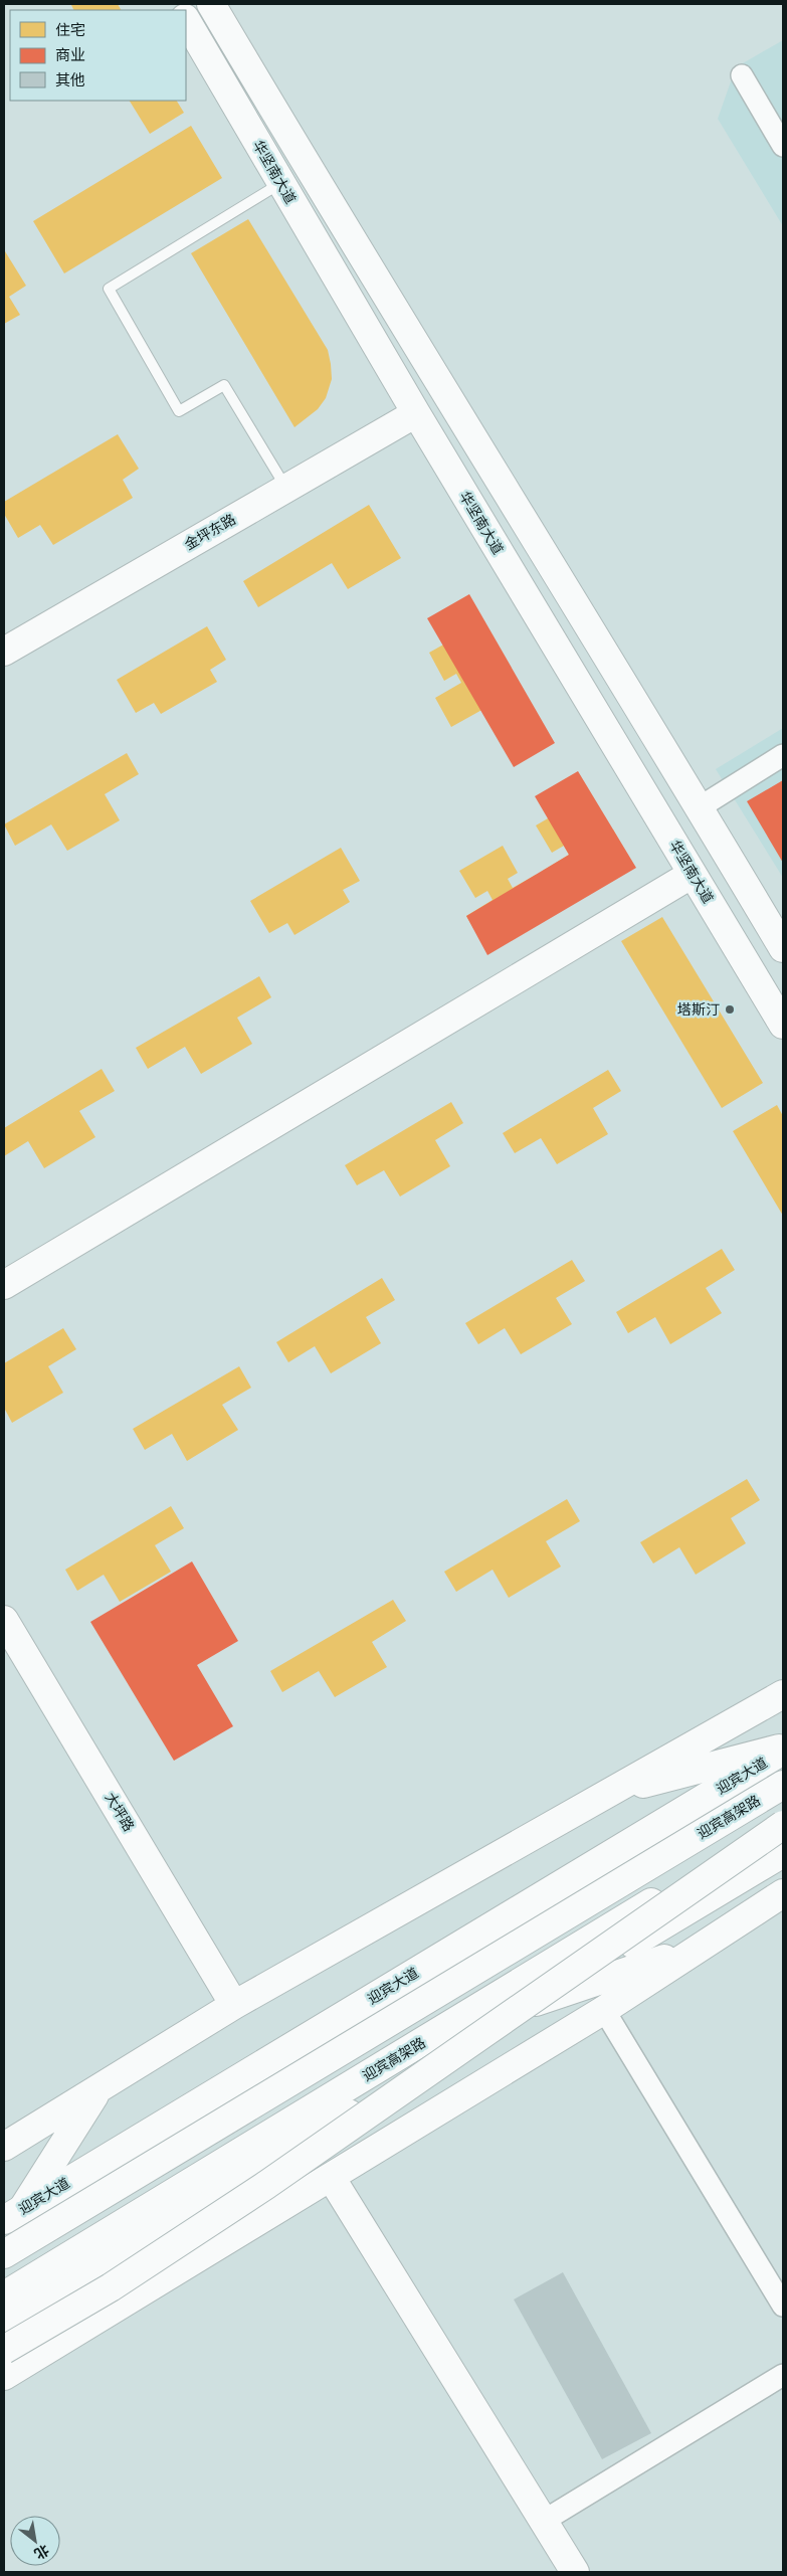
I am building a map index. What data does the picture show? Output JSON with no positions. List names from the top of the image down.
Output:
{
  "streets": {
    "main road": [
      "华坚南大道",
      "金坪东路",
      "迎宾大道",
      "大坪路",
      "迎宾高架路"
    ]
  },
  "crossings": [
    ["华坚南大道", "金坪东路"]
  ],
  "places": ["塔斯汀"],
  "legend": ["住宅", "商业", "其他"],
  "north": "bottom right"
}
